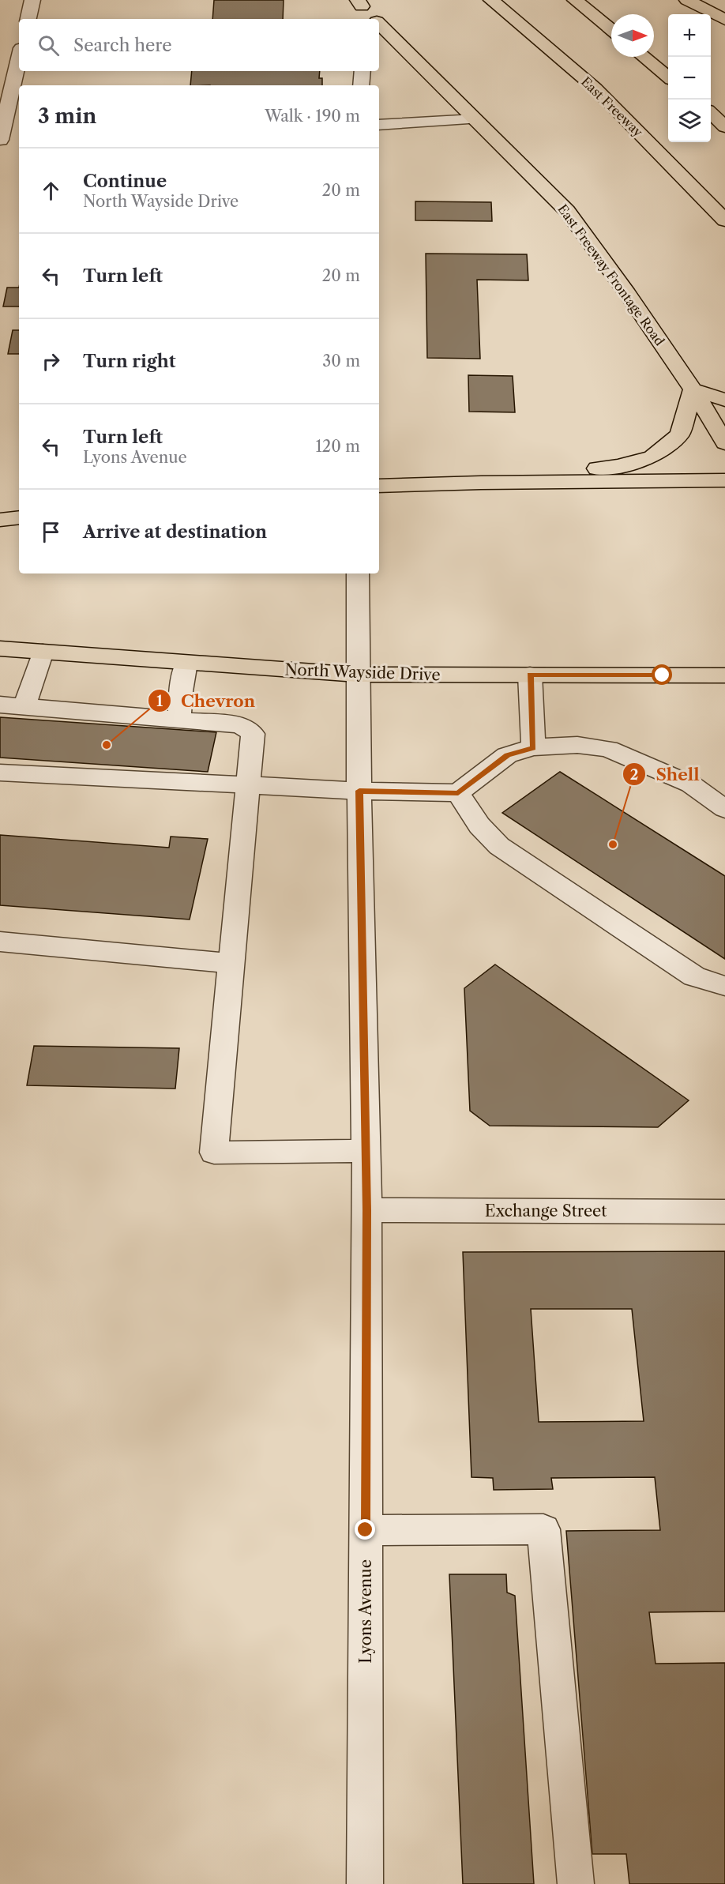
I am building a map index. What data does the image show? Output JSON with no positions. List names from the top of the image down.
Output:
{
  "streets": {
    "main road": ["East Freeway", "East Freeway Frontage Road", "North Wayside Drive"],
    "street": ["Exchange Street", "Lyons Avenue"]
  },
  "crossings": [
    ["North Wayside Drive", "Lyons Avenue"],
    ["Exchange Street", "Lyons Avenue"]
  ],
  "places": ["Chevron", "Shell"],
  "north": "right",
  "page": {
    "map_buttons": ["+", "−"],
    "search": "Search here",
    "heading": ["3 min", "Walk · 190 m"],
    "list": [
      ["Continue", "North Wayside Drive", "20 m"],
      ["Turn left", "20 m"],
      ["Turn right", "30 m"],
      ["Turn left", "Lyons Avenue", "120 m"],
      "Arrive at destination"
    ]
  }
}
